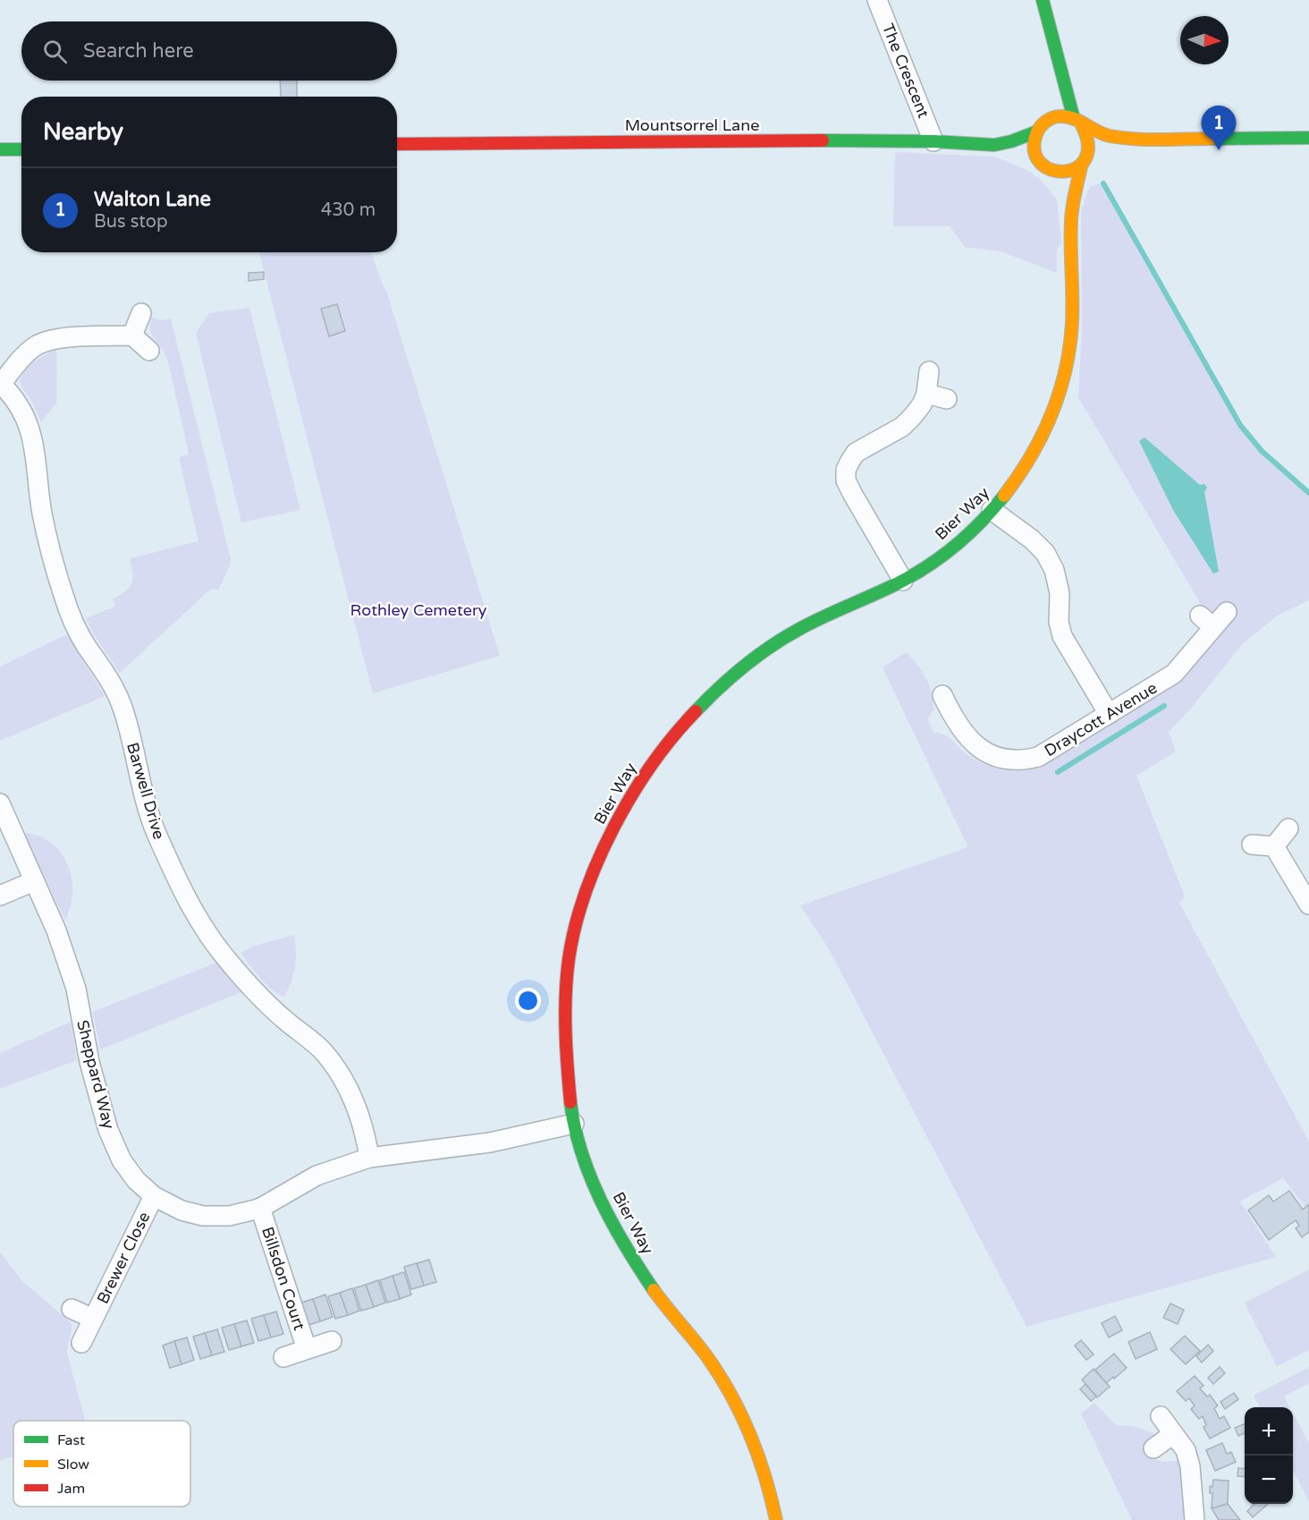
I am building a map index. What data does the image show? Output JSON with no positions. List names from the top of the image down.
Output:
{
  "streets": {
    "street": [
      "The Crescent",
      "Mountsorrel Lane",
      "Bier Way",
      "Draycott Avenue",
      "Barwell Drive",
      "Sheppard Way",
      "Brewer Close",
      "Billsdon Court"
    ]
  },
  "crossings": [
    ["The Crescent", "Mountsorrel Lane"],
    ["Mountsorrel Lane", "Bier Way"],
    ["Bier Way", "Sheppard Way"],
    ["Barwell Drive", "Sheppard Way"],
    ["Sheppard Way", "Brewer Close"],
    ["Sheppard Way", "Billsdon Court"]
  ],
  "parks": ["Rothley Cemetery"],
  "legend": ["Fast", "Slow", "Jam"],
  "north": "right",
  "page": {
    "search": "Search here",
    "heading": "Nearby",
    "pins": "1",
    "list": [
      {
        "mark": "1",
        "name": "Walton Lane",
        "note": "Bus stop",
        "value": "430 m"
      }
    ],
    "map_buttons": ["+", "−"]
  }
}
